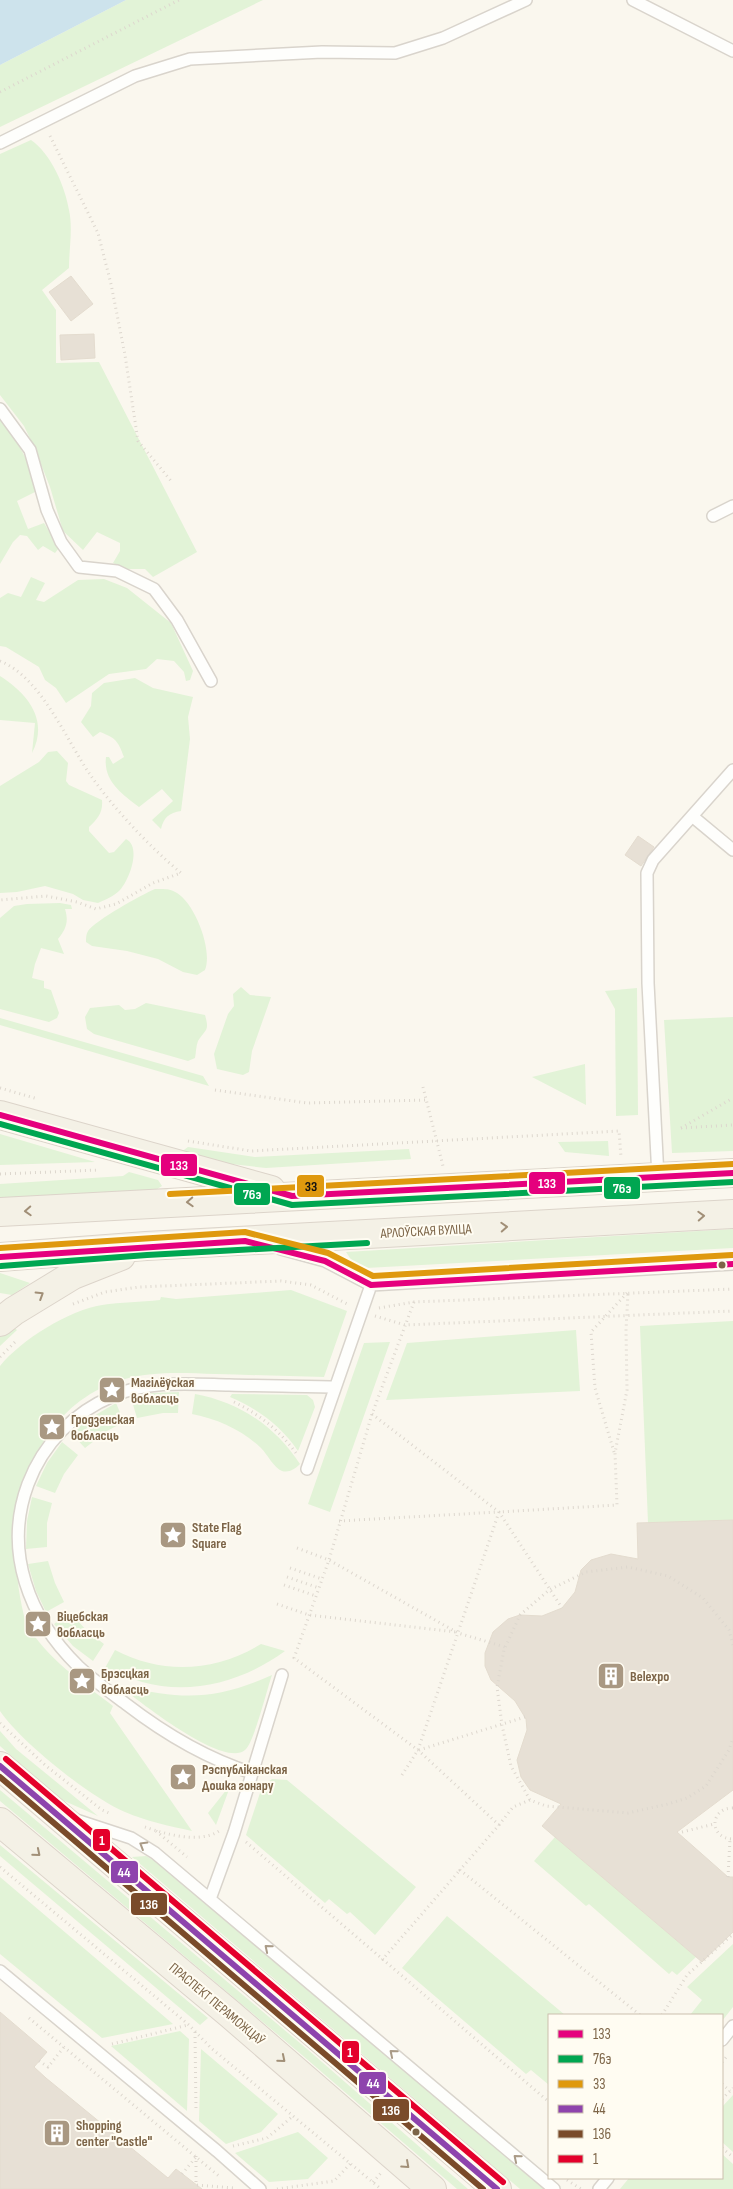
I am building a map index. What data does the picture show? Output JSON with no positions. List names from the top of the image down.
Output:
{
  "streets": {
    "main road": ["АРЛОЎСКАЯ ВУЛІЦА", "ПРАСПЕКТ ПЕРАМОЖЦАЎ"]
  },
  "places": {
    "place": [
      "Магілёўская вобласць",
      "Гродзенская вобласць",
      "State Flag Square",
      "Віцебская вобласць",
      "Брэсцкая вобласць",
      "Рэспубліканская Дошка гонару"
    ],
    "building": ["Belexpo", "Shopping center \"Castle\""]
  },
  "lines": [
    "transit line 133",
    "transit line 76э",
    "transit line 33",
    "transit line 1",
    "transit line 44",
    "transit line 136"
  ],
  "legend": [
    "133",
    "76э",
    "33",
    "44",
    "136",
    "1"
  ]
}
